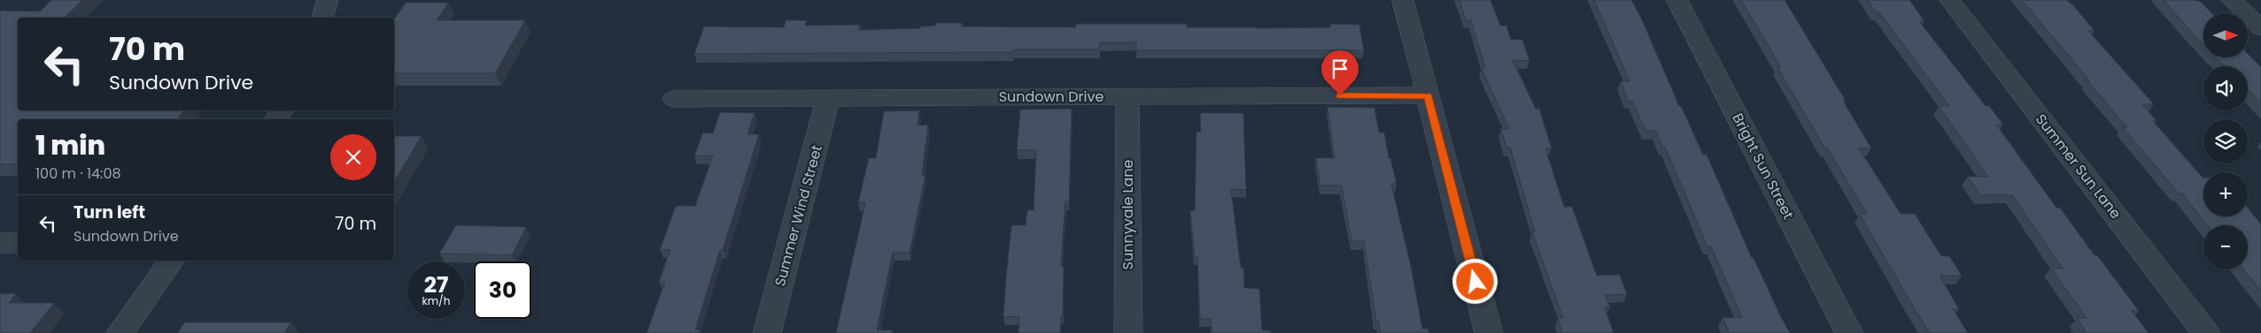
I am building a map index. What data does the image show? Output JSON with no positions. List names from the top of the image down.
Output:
{
  "streets": {
    "street": [
      "Sundown Drive",
      "Bright Sun Street",
      "Summer Sun Lane",
      "Sunnyvale Lane",
      "Summer Wind Street"
    ]
  },
  "crossings": [
    ["Sundown Drive", "Sunnyvale Lane"],
    ["Sundown Drive", "Summer Wind Street"]
  ],
  "north": "right",
  "page": {
    "map_buttons": ["+", "−"],
    "turn": ["70 m", "Sundown Drive"],
    "heading": ["1 min", "100 m · 14:08"],
    "list": [
      {
        "name": "Turn left",
        "note": "Sundown Drive",
        "value": "70 m"
      }
    ],
    "speed": "27 km/h",
    "limit": "30"
  }
}
